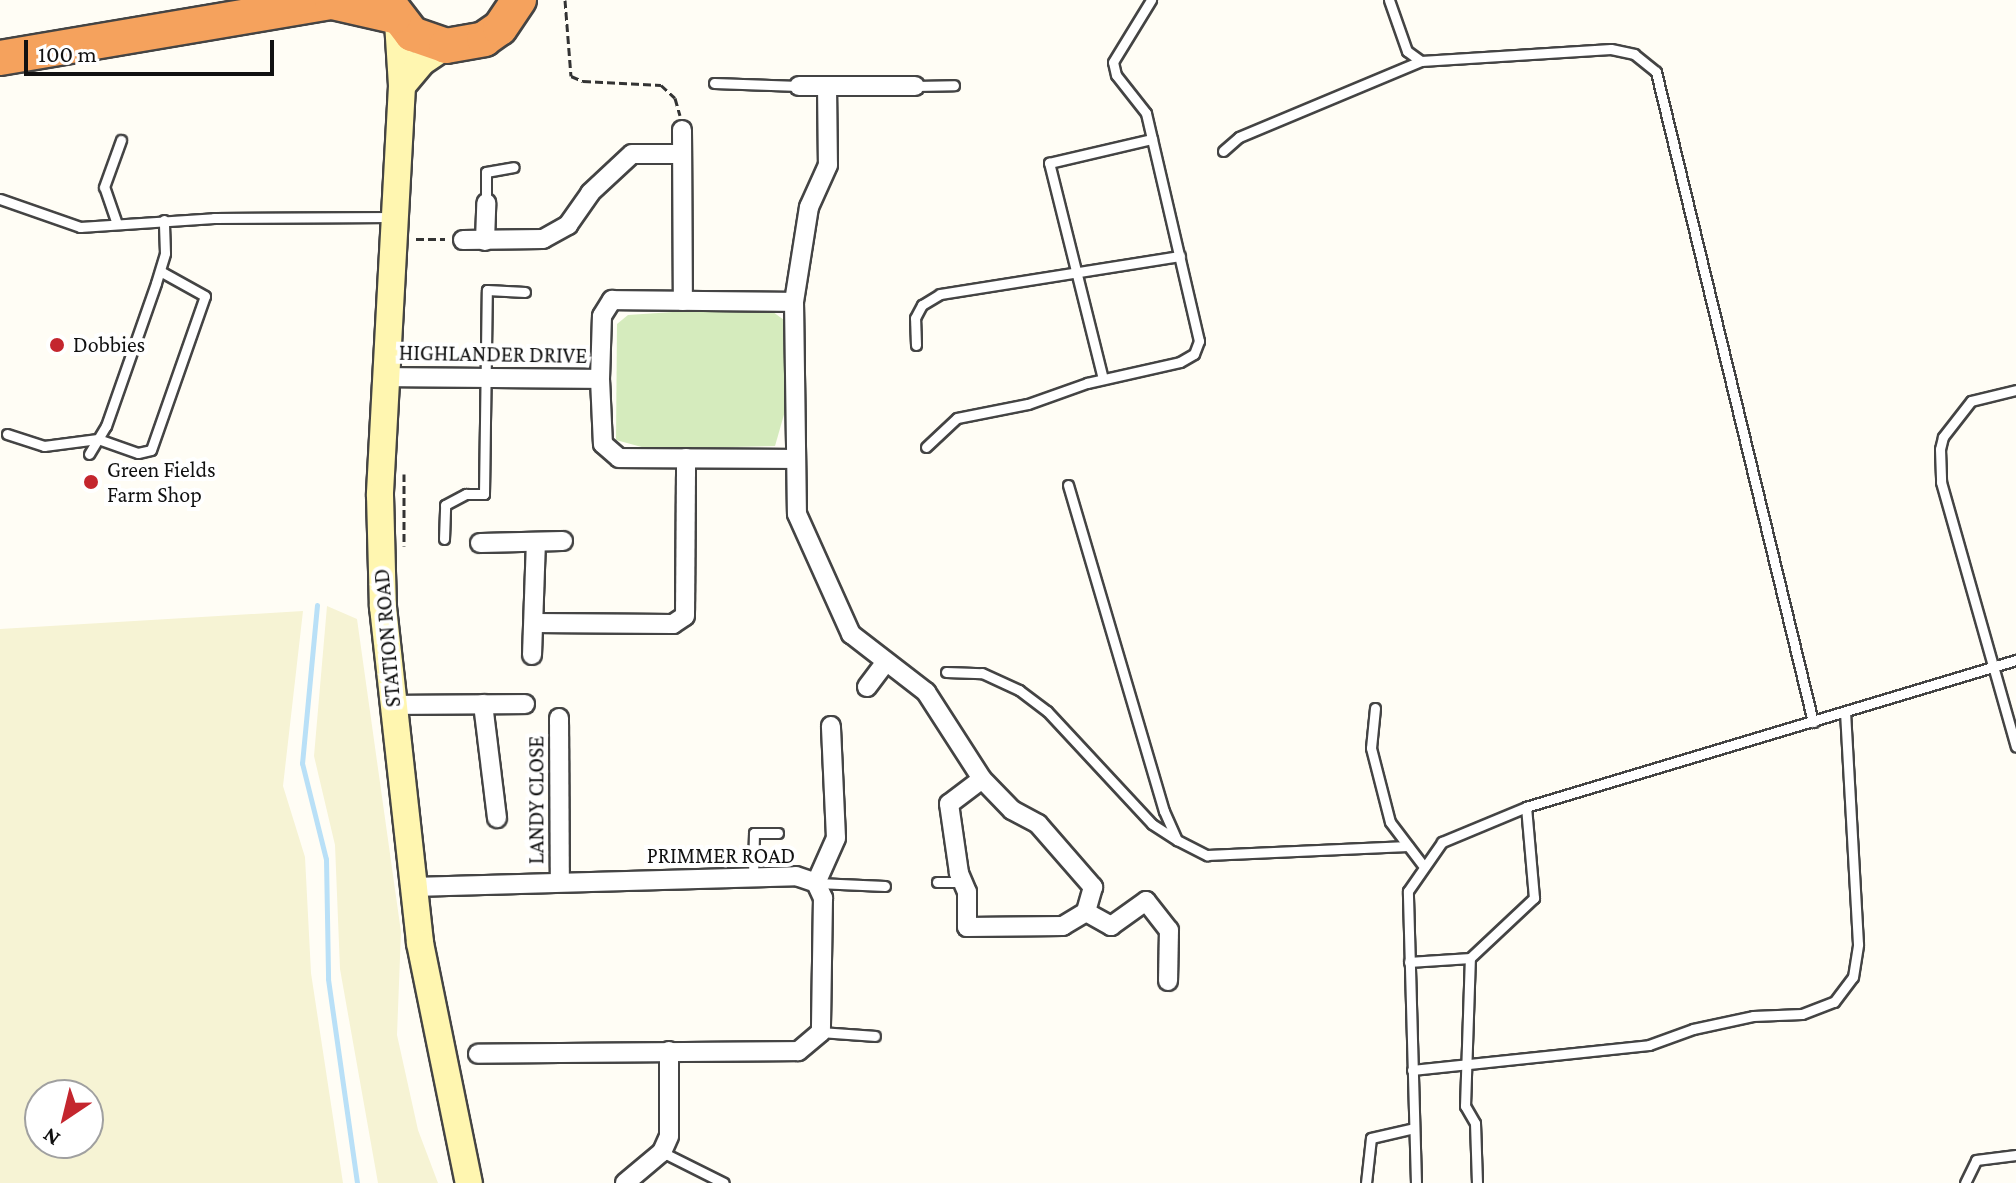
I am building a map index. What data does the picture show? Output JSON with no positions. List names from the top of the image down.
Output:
{
  "streets": {
    "street": [
      "HIGHLANDER DRIVE",
      "STATION ROAD",
      "LANDY CLOSE",
      "PRIMMER ROAD"
    ]
  },
  "crossings": [
    ["HIGHLANDER DRIVE", "STATION ROAD"],
    ["STATION ROAD", "PRIMMER ROAD"],
    ["LANDY CLOSE", "PRIMMER ROAD"]
  ],
  "places": ["Dobbies", "Green Fields Farm Shop"],
  "scale_bar": "100 m",
  "north": "bottom left"
}
